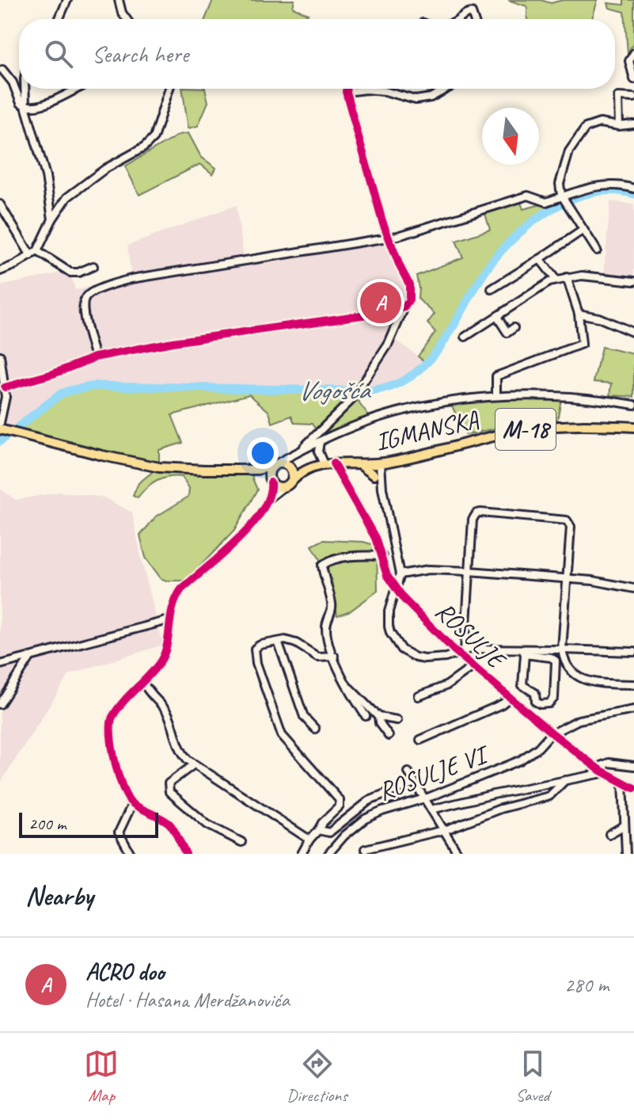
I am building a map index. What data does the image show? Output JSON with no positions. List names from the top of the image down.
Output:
{
  "streets": {
    "main road": ["M-18", "IGMANSKA"],
    "street": ["ROSULJE", "ROSULJE VI"]
  },
  "crossings": [
    ["M-18", "IGMANSKA"],
    ["IGMANSKA", "ROSULJE"],
    ["ROSULJE", "ROSULJE VI"]
  ],
  "water": ["Vogošća"],
  "scale_bar": "200 m",
  "north": "bottom",
  "page": {
    "search": "Search here",
    "pins": "A",
    "scale": "200 m",
    "heading": "Nearby",
    "list": [
      {
        "mark": "A",
        "name": "ACRO doo",
        "note": "Hotel · Hasana Merdžanovića",
        "value": "280 m"
      }
    ],
    "nav": ["Map", "Directions", "Saved"]
  }
}
